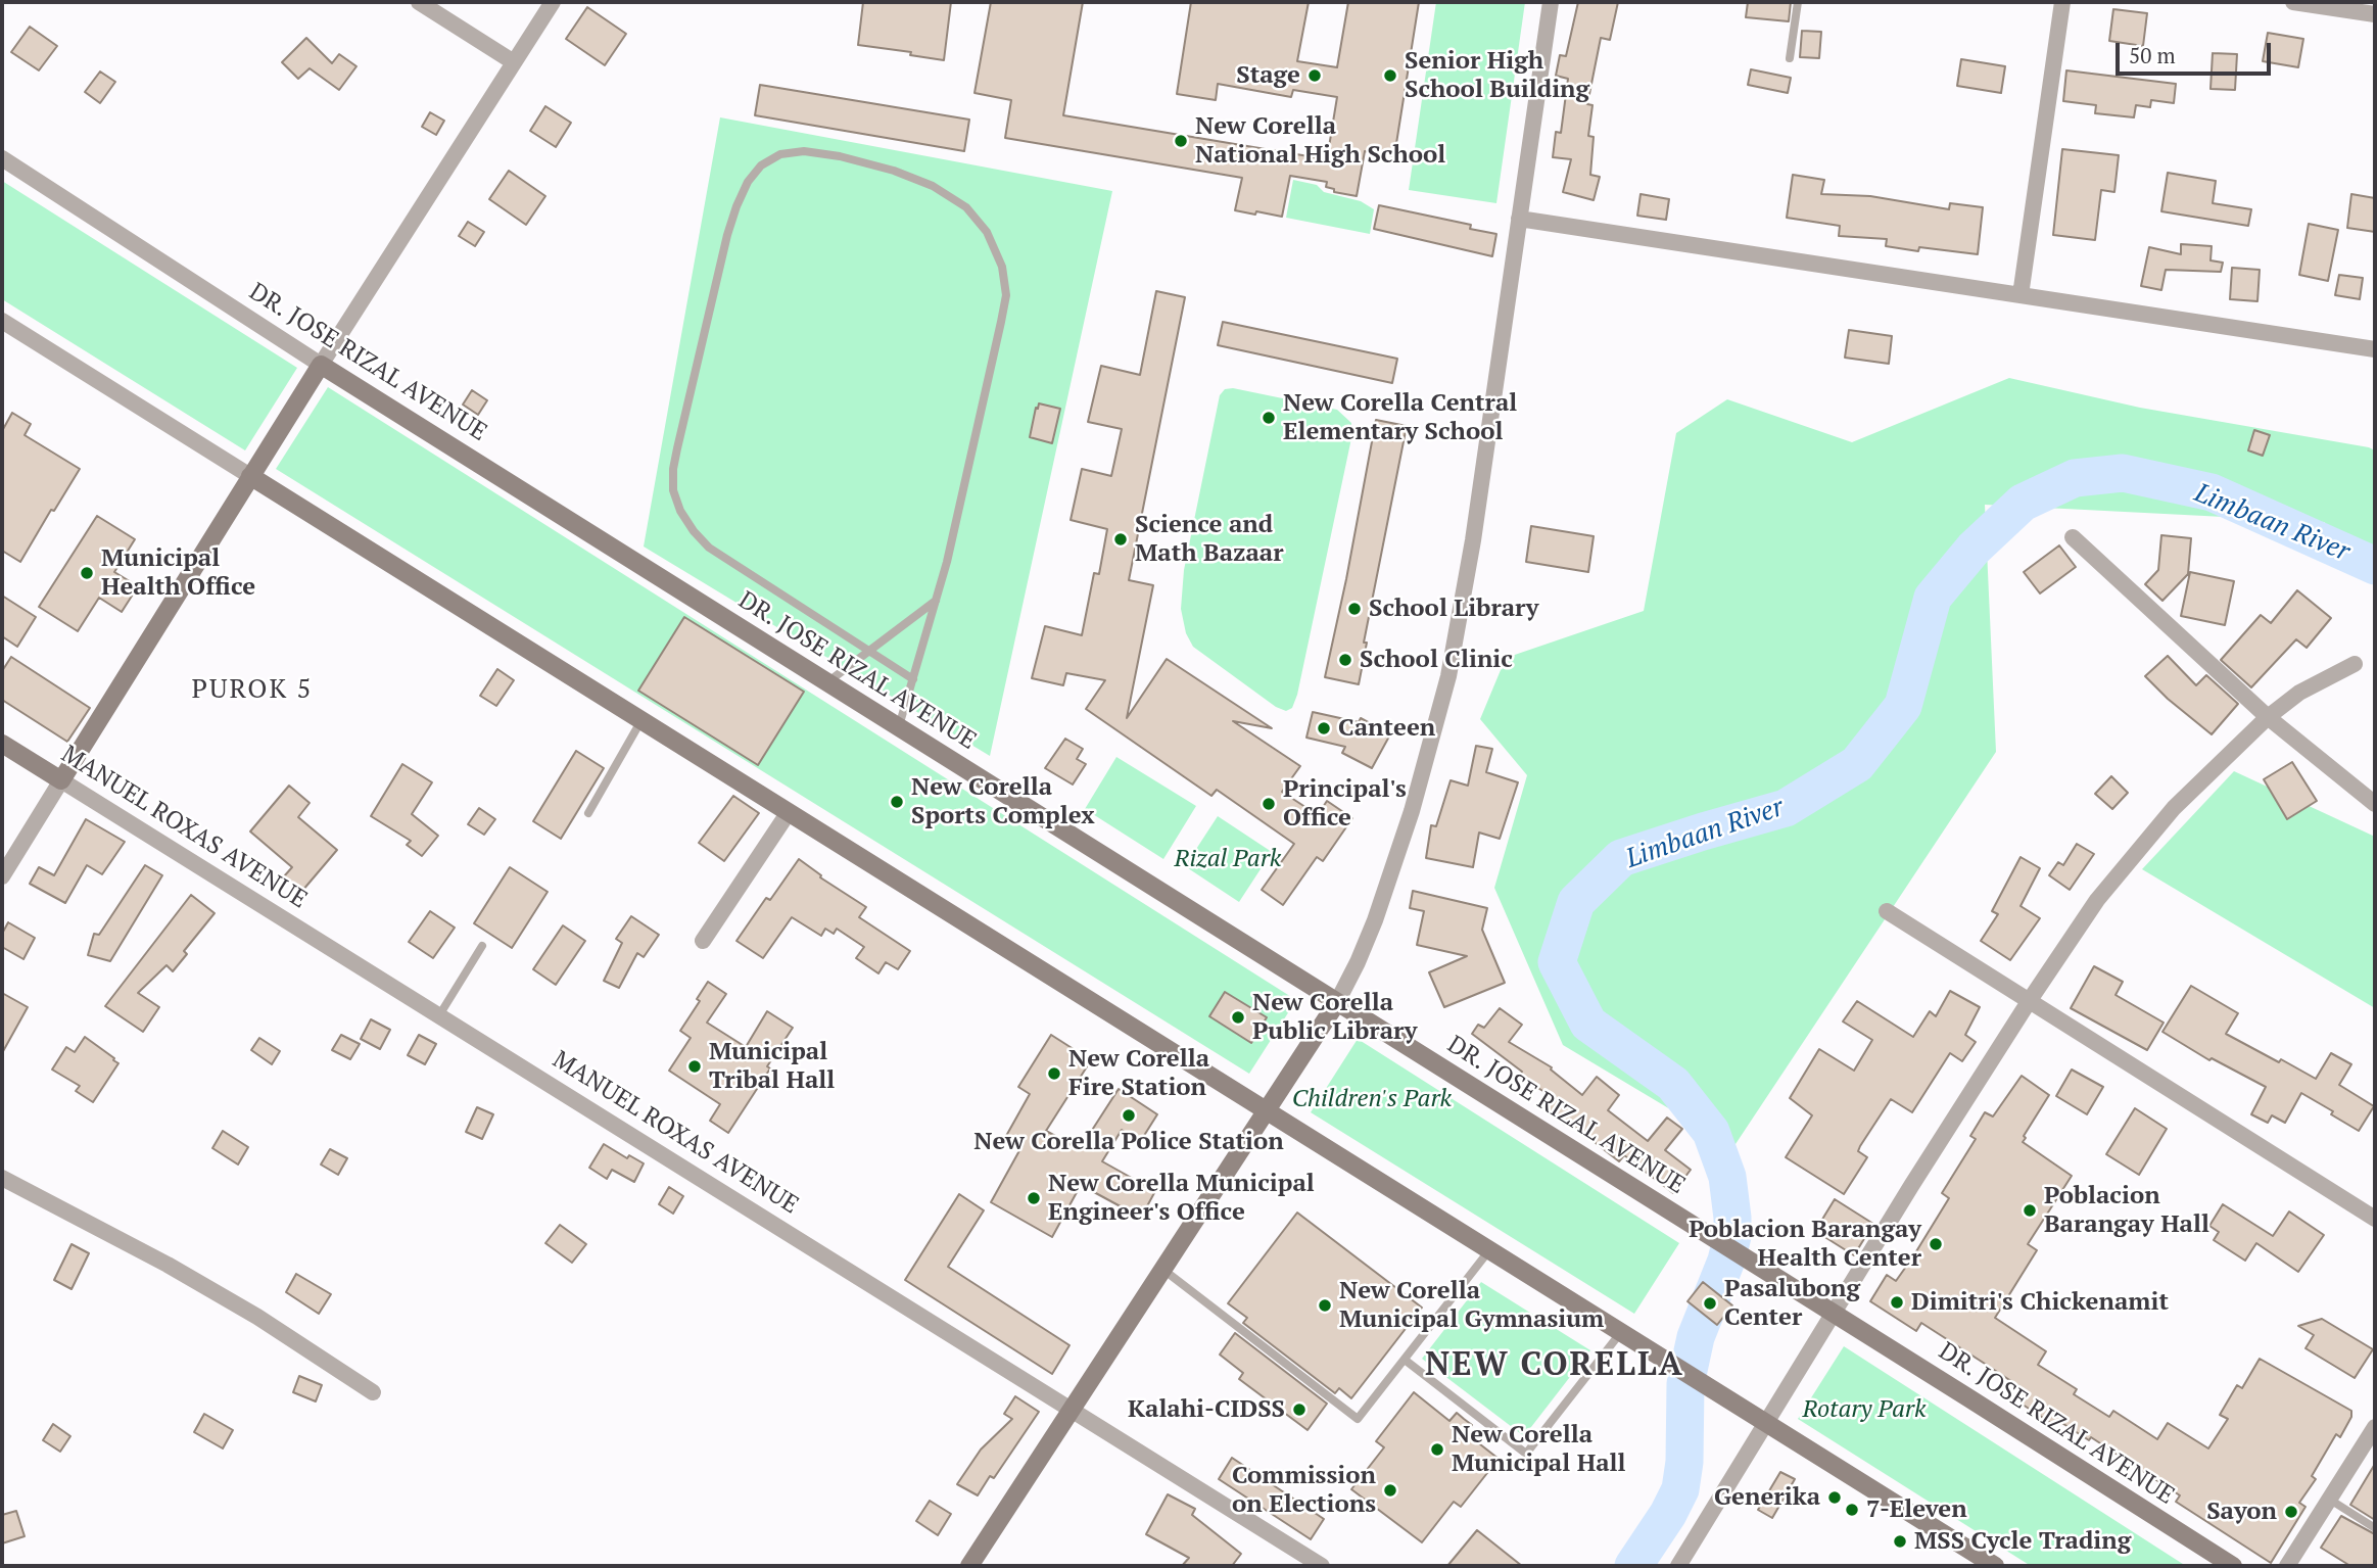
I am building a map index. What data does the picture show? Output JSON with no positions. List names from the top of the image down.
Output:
{
  "streets": {
    "main road": ["DR. JOSE RIZAL AVENUE", "MANUEL ROXAS AVENUE"]
  },
  "districts": ["PUROK 5", "NEW CORELLA"],
  "water": ["Limbaan River"],
  "parks": ["Rizal Park", "Children's Park", "Rotary Park"],
  "places": [
    "Stage",
    "Senior High School Building",
    "New Corella National High School",
    "New Corella Central Elementary School",
    "Science and Math Bazaar",
    "Municipal Health Office",
    "School Library",
    "School Clinic",
    "Canteen",
    "New Corella Sports Complex",
    "Principal's Office",
    "New Corella Public Library",
    "Municipal Tribal Hall",
    "New Corella Fire Station",
    "New Corella Police Station",
    "New Corella Municipal Engineer's Office",
    "Poblacion Barangay Hall",
    "Poblacion Barangay Health Center",
    "Dimitri's Chickenamit",
    "Pasalubong Center",
    "New Corella Municipal Gymnasium",
    "Kalahi-CIDSS",
    "New Corella Municipal Hall",
    "Commission on Elections",
    "Generika",
    "7-Eleven",
    "Sayon",
    "MSS Cycle Trading"
  ],
  "scale_bar": "50 m"
}
